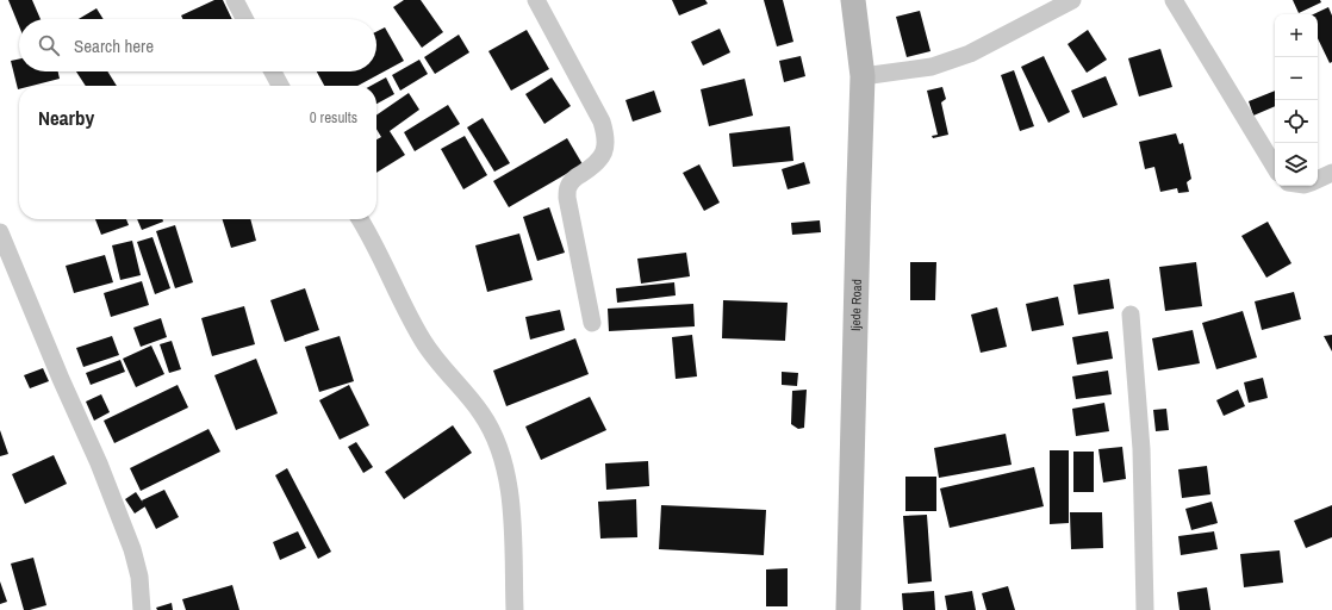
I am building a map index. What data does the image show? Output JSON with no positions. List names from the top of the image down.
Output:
{
  "streets": {
    "main road": ["Ijede Road"]
  },
  "page": {
    "map_buttons": ["+", "−"],
    "search": "Search here",
    "heading": ["Nearby", "0 results"]
  }
}
